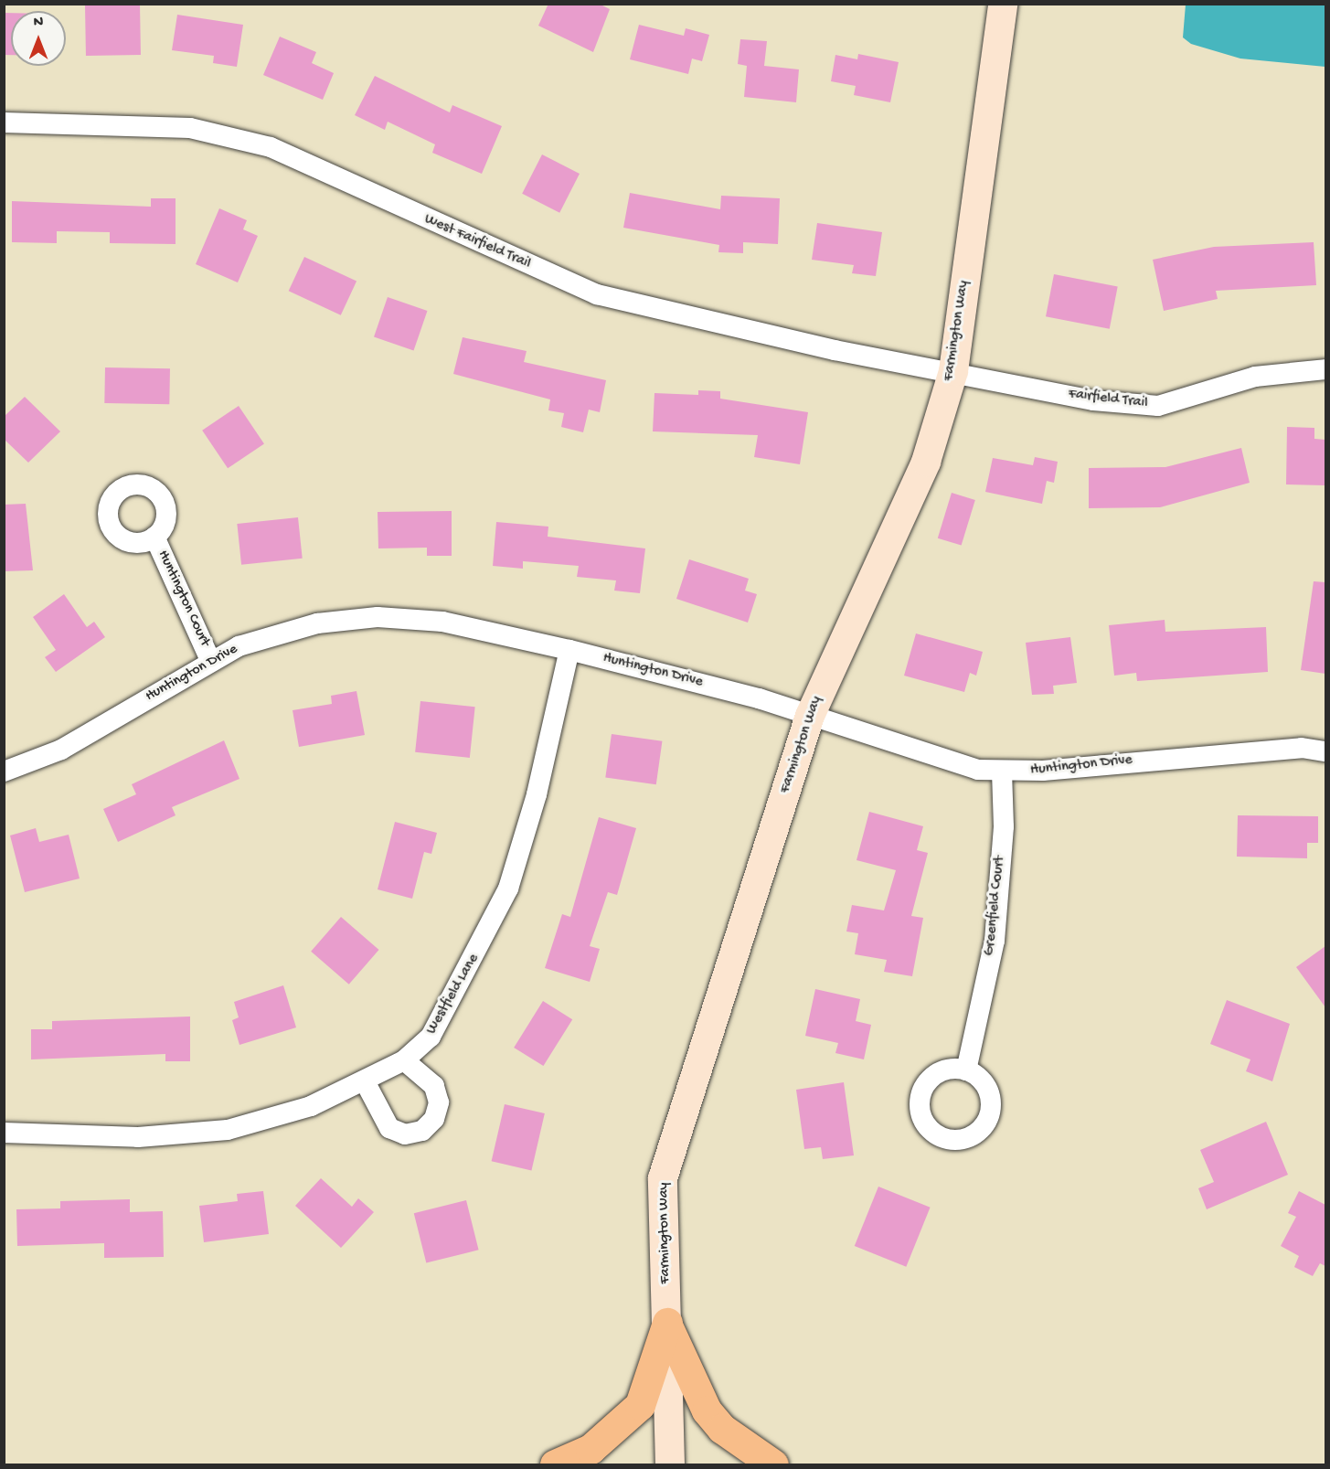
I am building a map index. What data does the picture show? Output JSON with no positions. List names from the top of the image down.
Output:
{
  "streets": {
    "street": [
      "West Fairfield Trail",
      "Farmington Way",
      "Fairfield Trail",
      "Huntington Court",
      "Huntington Drive",
      "Greenfield Court",
      "Westfield Lane"
    ]
  },
  "crossings": [
    ["West Fairfield Trail", "Farmington Way"],
    ["West Fairfield Trail", "Fairfield Trail"],
    ["Farmington Way", "Fairfield Trail"],
    ["Farmington Way", "Huntington Drive"],
    ["Huntington Court", "Huntington Drive"],
    ["Huntington Drive", "Greenfield Court"],
    ["Huntington Drive", "Westfield Lane"]
  ],
  "north": "top"
}
